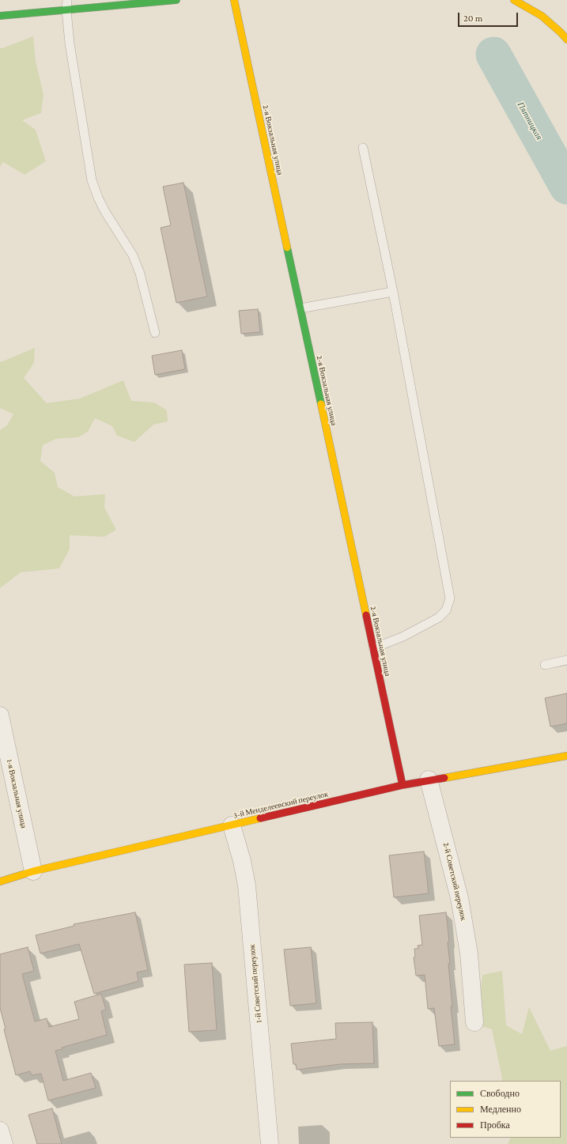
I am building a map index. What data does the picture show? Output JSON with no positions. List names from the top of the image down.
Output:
{
  "streets": {
    "street": [
      "2-я Вокзальная улица",
      "1-я Вокзальная улица",
      "3-й Менделеевский переулок",
      "2-й Советский переулок",
      "1-й Советский переулок"
    ]
  },
  "crossings": [
    ["2-я Вокзальная улица", "3-й Менделеевский переулок"],
    ["1-я Вокзальная улица", "3-й Менделеевский переулок"],
    ["3-й Менделеевский переулок", "2-й Советский переулок"],
    ["3-й Менделеевский переулок", "1-й Советский переулок"]
  ],
  "water": ["Пятницкая"],
  "legend": ["Свободно", "Медленно", "Пробка"],
  "scale_bar": "20 m"
}
